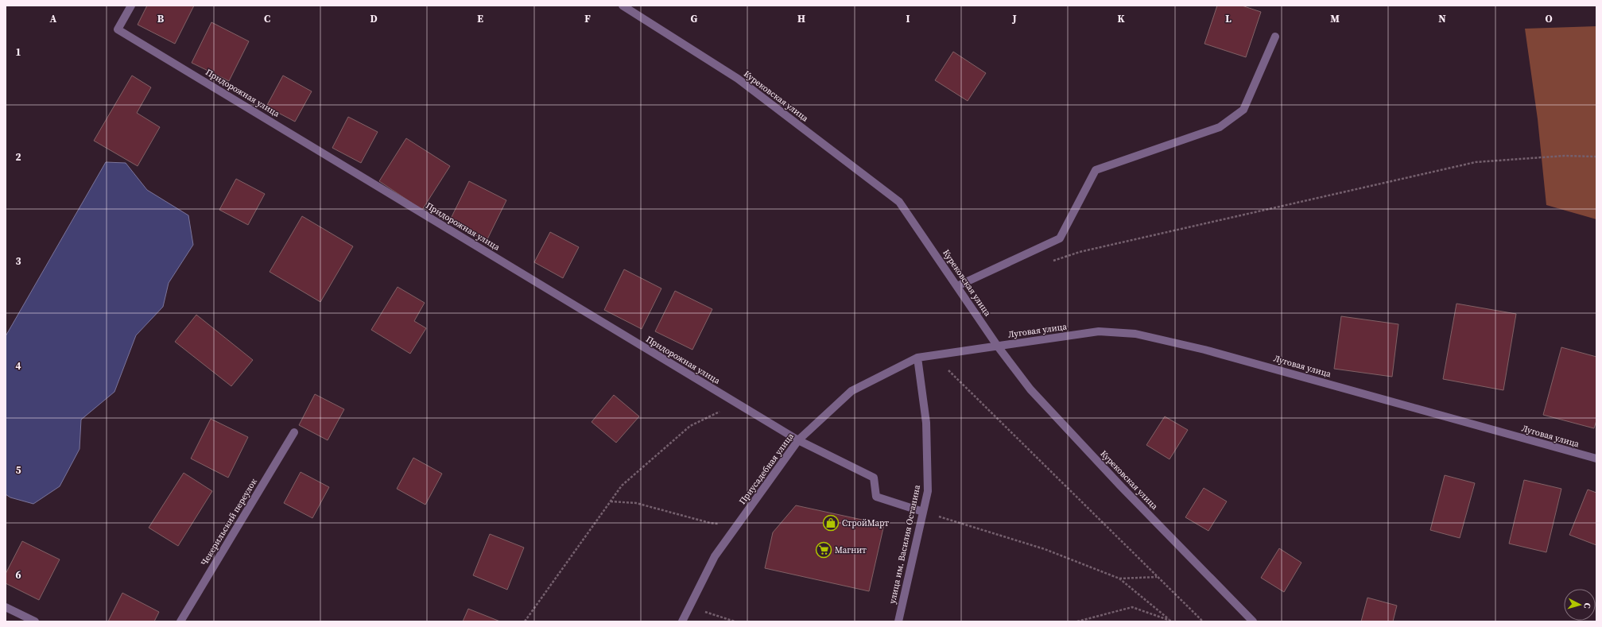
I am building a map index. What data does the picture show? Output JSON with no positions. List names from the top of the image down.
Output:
{
  "streets": {
    "street": [
      "Придорожная улица",
      "Курековская улица",
      "Луговая улица",
      "Приусадебная улица",
      "Чекерильский переулок",
      "улица им. Василия Останина"
    ]
  },
  "crossings": [
    ["Придорожная улица", "Приусадебная улица"],
    ["Придорожная улица", "улица им. Василия Останина"],
    ["Курековская улица", "Луговая улица"],
    ["Курековская улица", "Приусадебная улица"],
    ["Луговая улица", "Приусадебная улица"],
    ["Приусадебная улица", "улица им. Василия Останина"]
  ],
  "places": {
    "shop": ["СтройМарт"],
    "supermarket": ["Магнит"]
  },
  "north": "right",
  "grid": {
    "columns": [
      "A",
      "B",
      "C",
      "D",
      "E",
      "F",
      "G",
      "H",
      "I",
      "J",
      "K",
      "L",
      "M",
      "N",
      "O"
    ],
    "rows": [
      "1",
      "2",
      "3",
      "4",
      "5",
      "6"
    ]
  }
}
